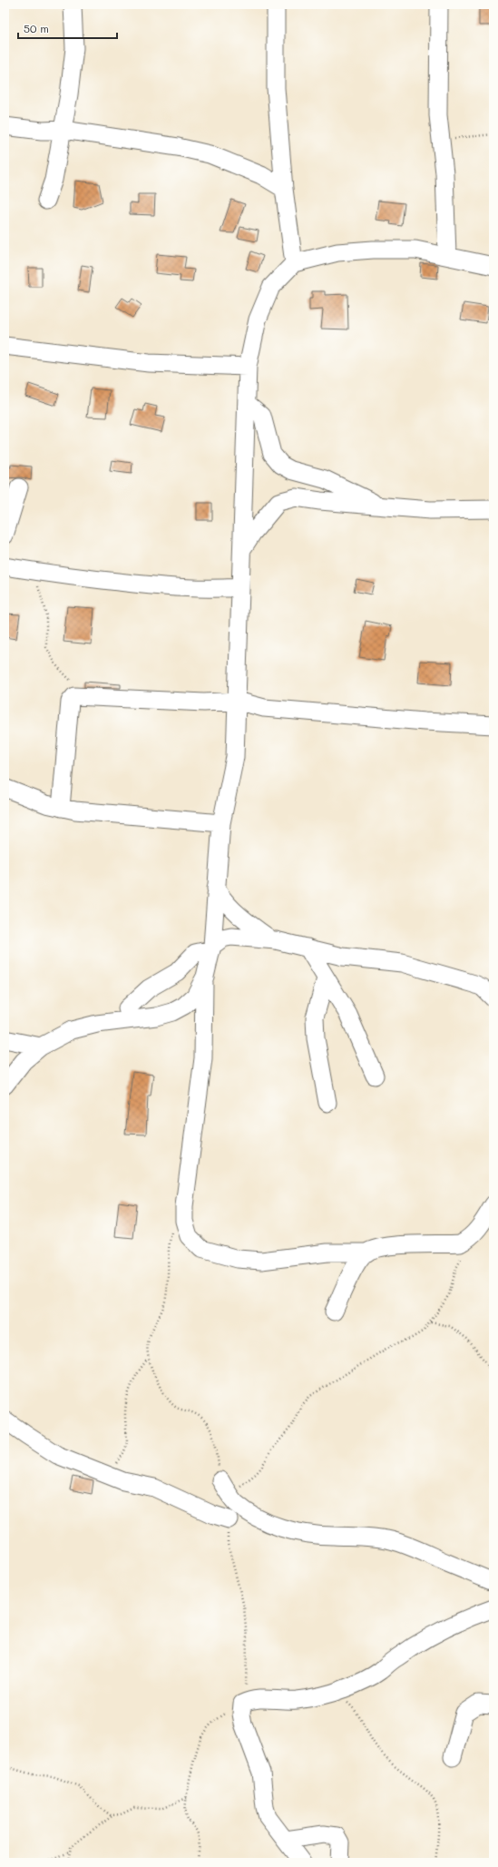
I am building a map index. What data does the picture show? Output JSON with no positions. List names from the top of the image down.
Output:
{
  "scale_bar": "50 m"
}
